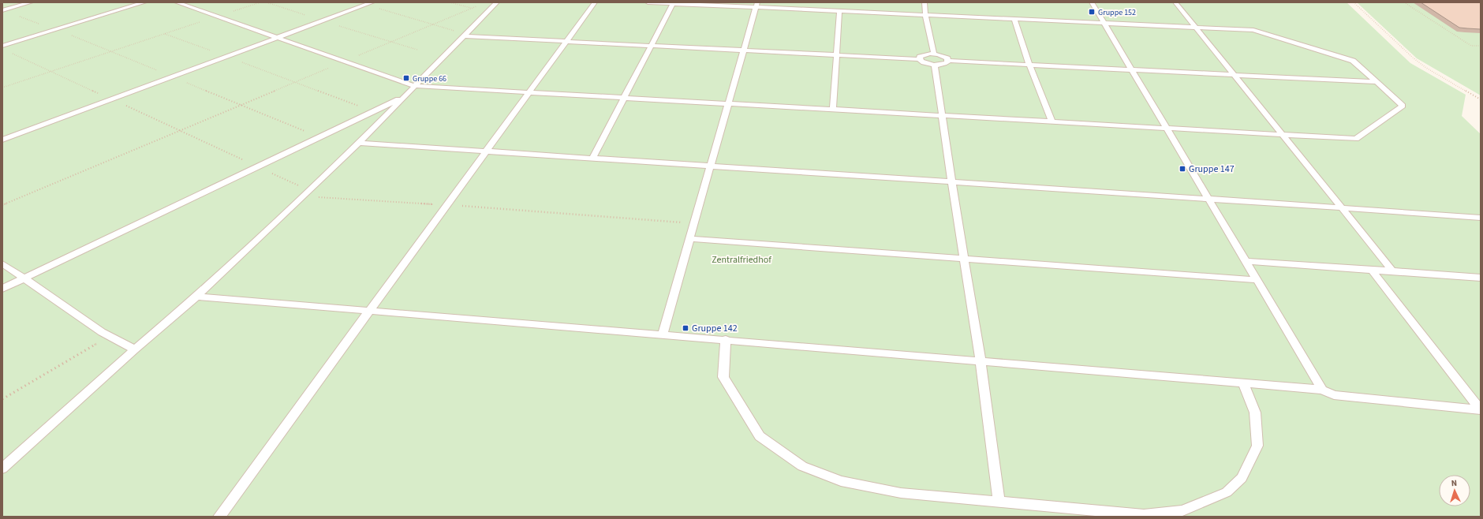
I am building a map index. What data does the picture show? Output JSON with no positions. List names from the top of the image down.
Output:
{
  "parks": ["Zentralfriedhof"],
  "places": {
    "transit": [
      "Gruppe 152",
      "Gruppe 66",
      "Gruppe 147",
      "Gruppe 142"
    ]
  },
  "north": "top"
}
